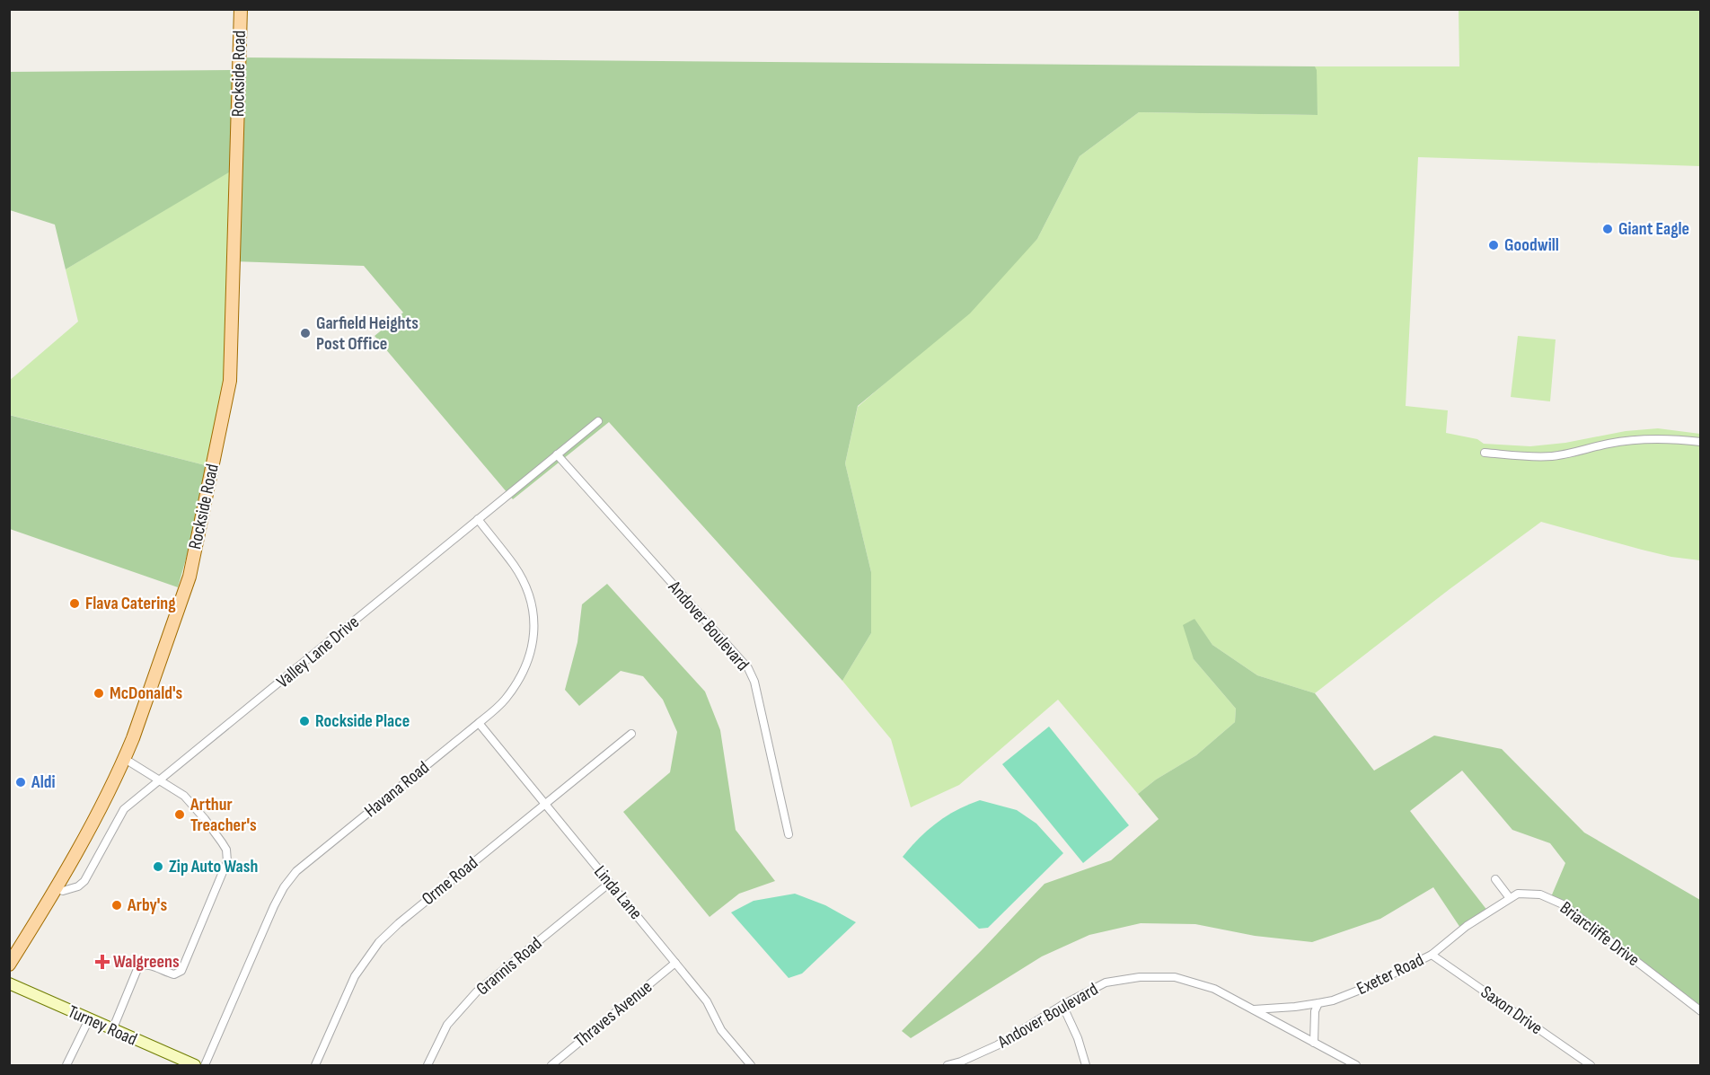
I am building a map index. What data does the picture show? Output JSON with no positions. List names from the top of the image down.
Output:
{
  "streets": {
    "main road": ["Rockside Road", "Turney Road"],
    "street": [
      "Andover Boulevard",
      "Valley Lane Drive",
      "Havana Road",
      "Orme Road",
      "Linda Lane",
      "Briarcliffe Drive",
      "Grannis Road",
      "Exeter Road",
      "Saxon Drive",
      "Thraves Avenue"
    ]
  },
  "crossings": [
    ["Rockside Road", "Valley Lane Drive"],
    ["Andover Boulevard", "Valley Lane Drive"],
    ["Andover Boulevard", "Exeter Road"],
    ["Valley Lane Drive", "Havana Road"],
    ["Havana Road", "Linda Lane"],
    ["Orme Road", "Linda Lane"],
    ["Linda Lane", "Grannis Road"],
    ["Linda Lane", "Thraves Avenue"],
    ["Briarcliffe Drive", "Exeter Road"],
    ["Exeter Road", "Saxon Drive"]
  ],
  "places": {
    "other": [
      "Giant Eagle",
      "Goodwill",
      "Garfield Heights Post Office",
      "Flava Catering",
      "McDonald's",
      "Rockside Place",
      "Aldi",
      "Arthur Treacher's",
      "Zip Auto Wash",
      "Arby's"
    ],
    "health": ["Walgreens"]
  }
}
